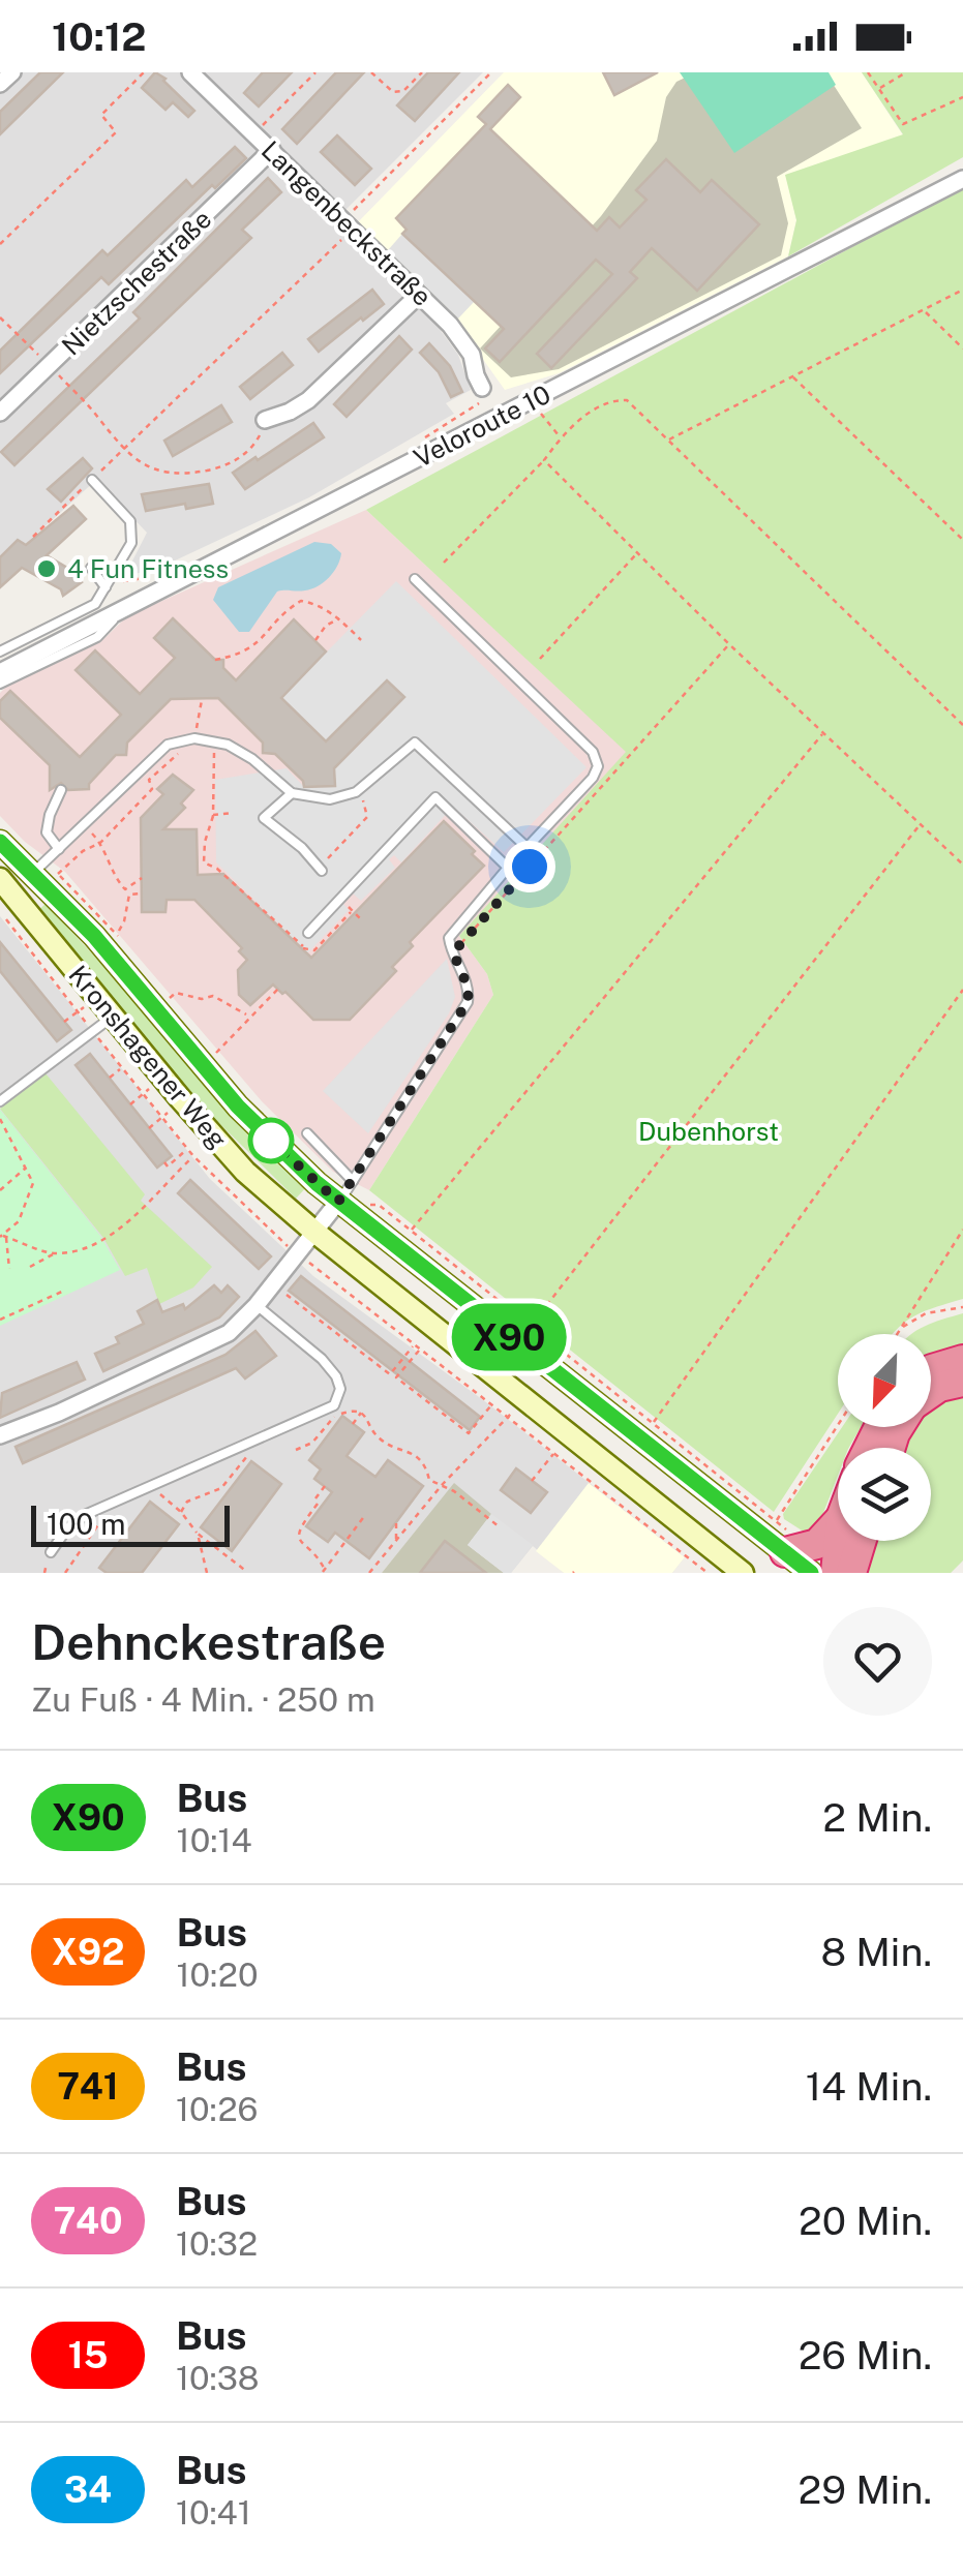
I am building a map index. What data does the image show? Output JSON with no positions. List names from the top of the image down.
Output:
{
  "streets": {
    "main road": ["Kronshagener Weg"],
    "street": ["Langenbeckstraße", "Nietzschestraße", "Veloroute 10"]
  },
  "crossings": [
    ["Langenbeckstraße", "Nietzschestraße"]
  ],
  "parks": ["Dubenhorst"],
  "places": ["4 Fun Fitness"],
  "lines": ["bus line X90"],
  "scale_bar": "100 m",
  "north": "bottom left",
  "page": {
    "status": "10:12",
    "on_map": "X90",
    "scale": "100 m",
    "heading": ["Dehnckestraße", "Zu Fuß · 4 Min. · 250 m"],
    "list": [
      {
        "mark": "X90",
        "name": "Bus",
        "note": "10:14",
        "value": "2 Min."
      },
      {
        "mark": "X92",
        "name": "Bus",
        "note": "10:20",
        "value": "8 Min."
      },
      {
        "mark": "741",
        "name": "Bus",
        "note": "10:26",
        "value": "14 Min."
      },
      {
        "mark": "740",
        "name": "Bus",
        "note": "10:32",
        "value": "20 Min."
      },
      {
        "mark": "15",
        "name": "Bus",
        "note": "10:38",
        "value": "26 Min."
      },
      {
        "mark": "34",
        "name": "Bus",
        "note": "10:41",
        "value": "29 Min."
      }
    ]
  }
}
